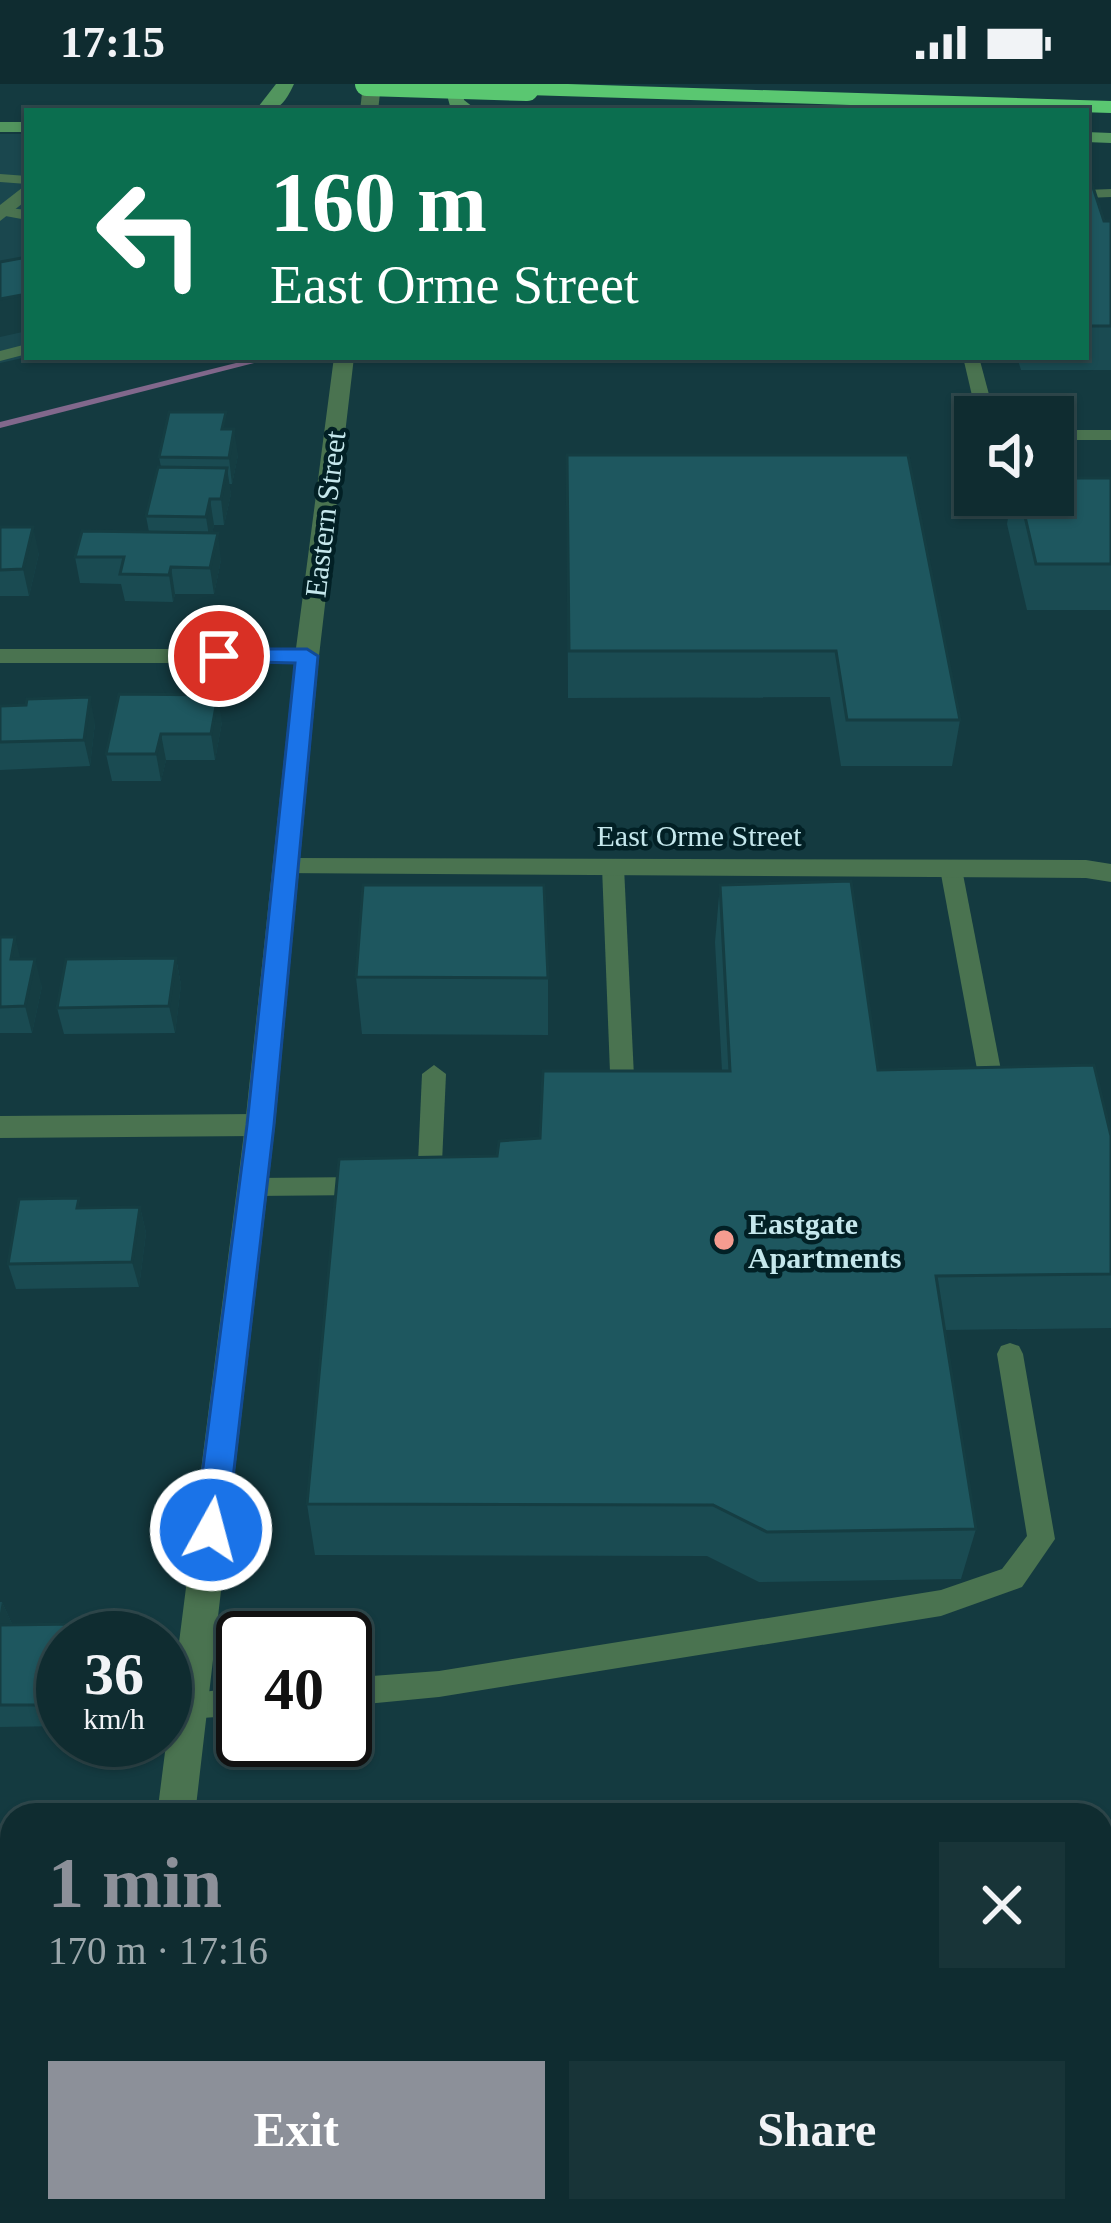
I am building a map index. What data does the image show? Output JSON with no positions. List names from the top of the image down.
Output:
{
  "streets": {
    "street": ["Eastern Street", "East Orme Street"]
  },
  "crossings": [
    ["Eastern Street", "East Orme Street"]
  ],
  "places": ["Eastgate Apartments"],
  "page": {
    "status": "17:15",
    "turn": ["160 m", "East Orme Street"],
    "speed": "36 km/h",
    "limit": "40",
    "heading": ["1 min", "170 m · 17:16"],
    "buttons": ["Exit", "Share"]
  }
}
